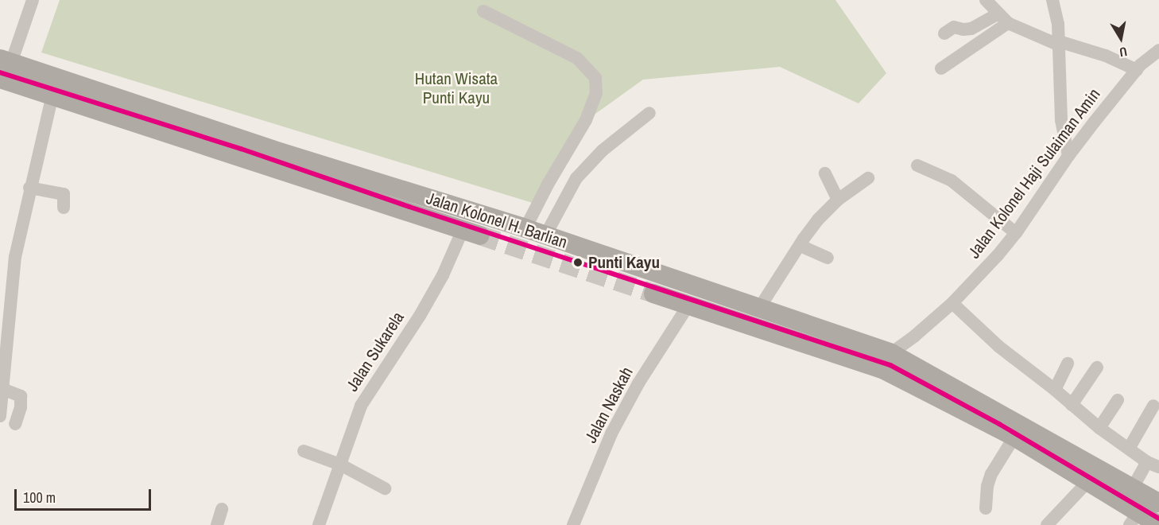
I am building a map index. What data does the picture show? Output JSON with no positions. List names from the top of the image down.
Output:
{
  "streets": {
    "highway": ["Jalan Kolonel H. Barlian"],
    "street": ["Jalan Kolonel Haji Sulaiman Amin", "Jalan Sukarela", "Jalan Naskah"]
  },
  "crossings": [
    ["Jalan Kolonel Haji Sulaiman Amin", "Jalan Kolonel H. Barlian"],
    ["Jalan Kolonel H. Barlian", "Jalan Sukarela"]
  ],
  "parks": ["Hutan Wisata Punti Kayu"],
  "places": ["Punti Kayu"],
  "scale_bar": "100 m",
  "north": "bottom"
}
